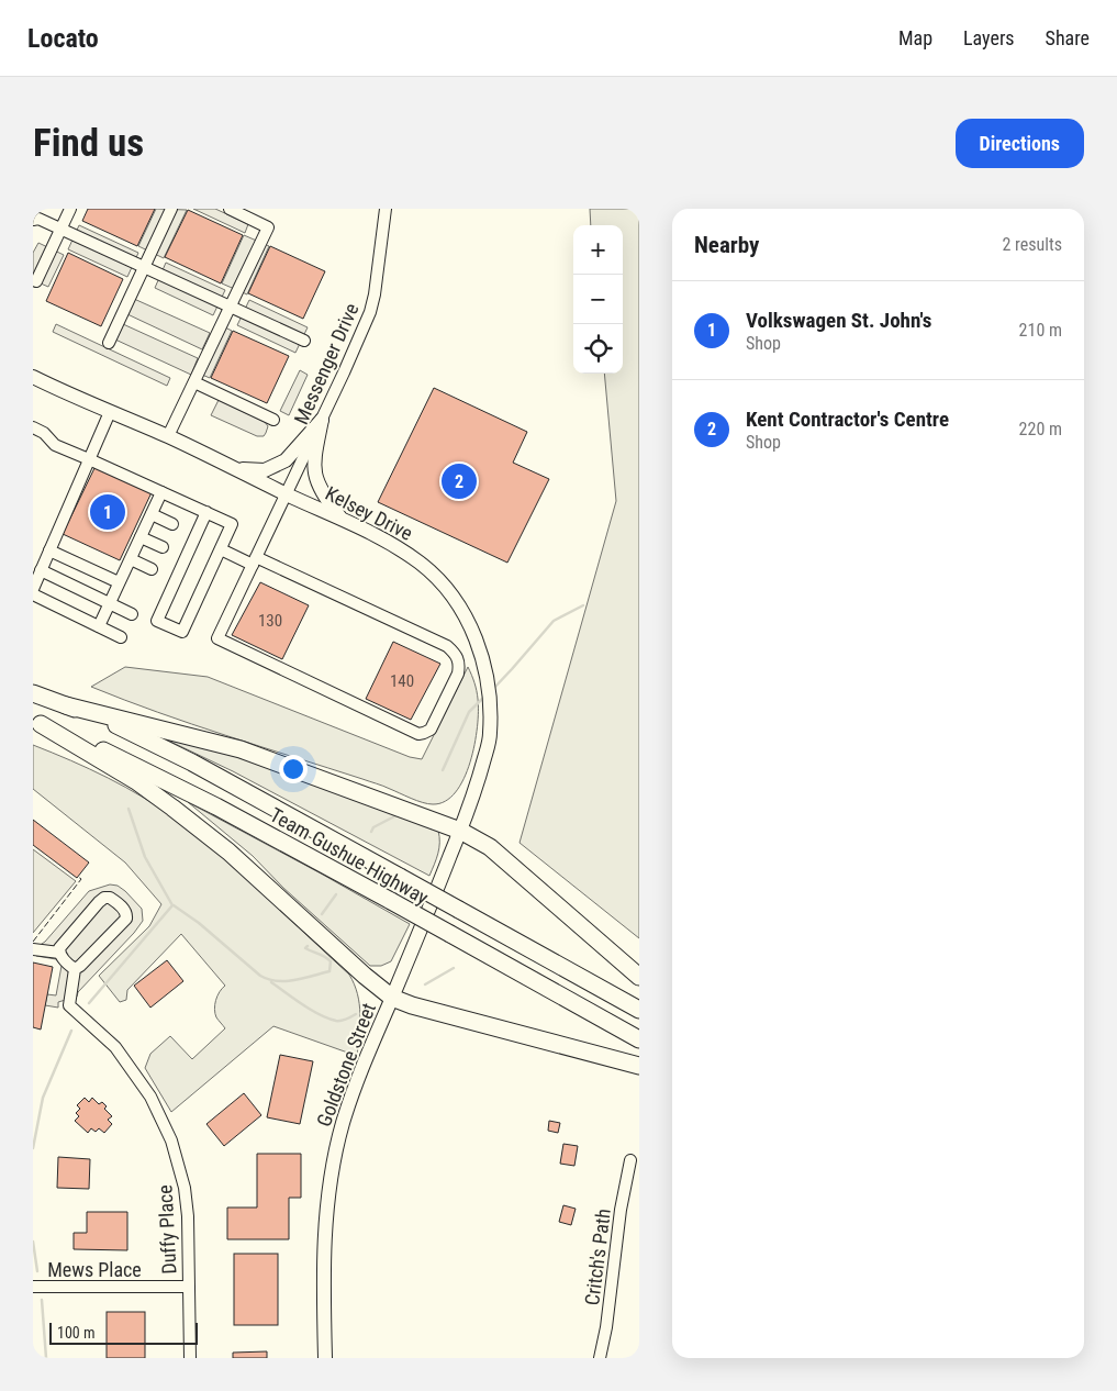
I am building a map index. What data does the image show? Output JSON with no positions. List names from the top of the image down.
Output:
{
  "streets": {
    "highway": ["Team Gushue Highway"],
    "main road": ["Kelsey Drive", "Goldstone Street"],
    "street": [
      "Messenger Drive",
      "Duffy Place",
      "Critch's Path",
      "Mews Place"
    ]
  },
  "crossings": [
    ["Messenger Drive", "Kelsey Drive"],
    ["Kelsey Drive", "Goldstone Street"],
    ["Duffy Place", "Mews Place"]
  ],
  "house_numbers": ["130", "140"],
  "scale_bar": "100 m",
  "page": {
    "header": "Locato",
    "nav": ["Map", "Layers", "Share"],
    "buttons": "Directions",
    "title": "Find us",
    "heading": ["Nearby", "2 results"],
    "map_buttons": ["+", "−"],
    "list": [
      {
        "mark": "1",
        "name": "Volkswagen St. John's",
        "note": "Shop",
        "value": "210 m"
      },
      {
        "mark": "2",
        "name": "Kent Contractor's Centre",
        "note": "Shop",
        "value": "220 m"
      }
    ],
    "pins": ["2", "1"],
    "scale": "100 m"
  }
}
